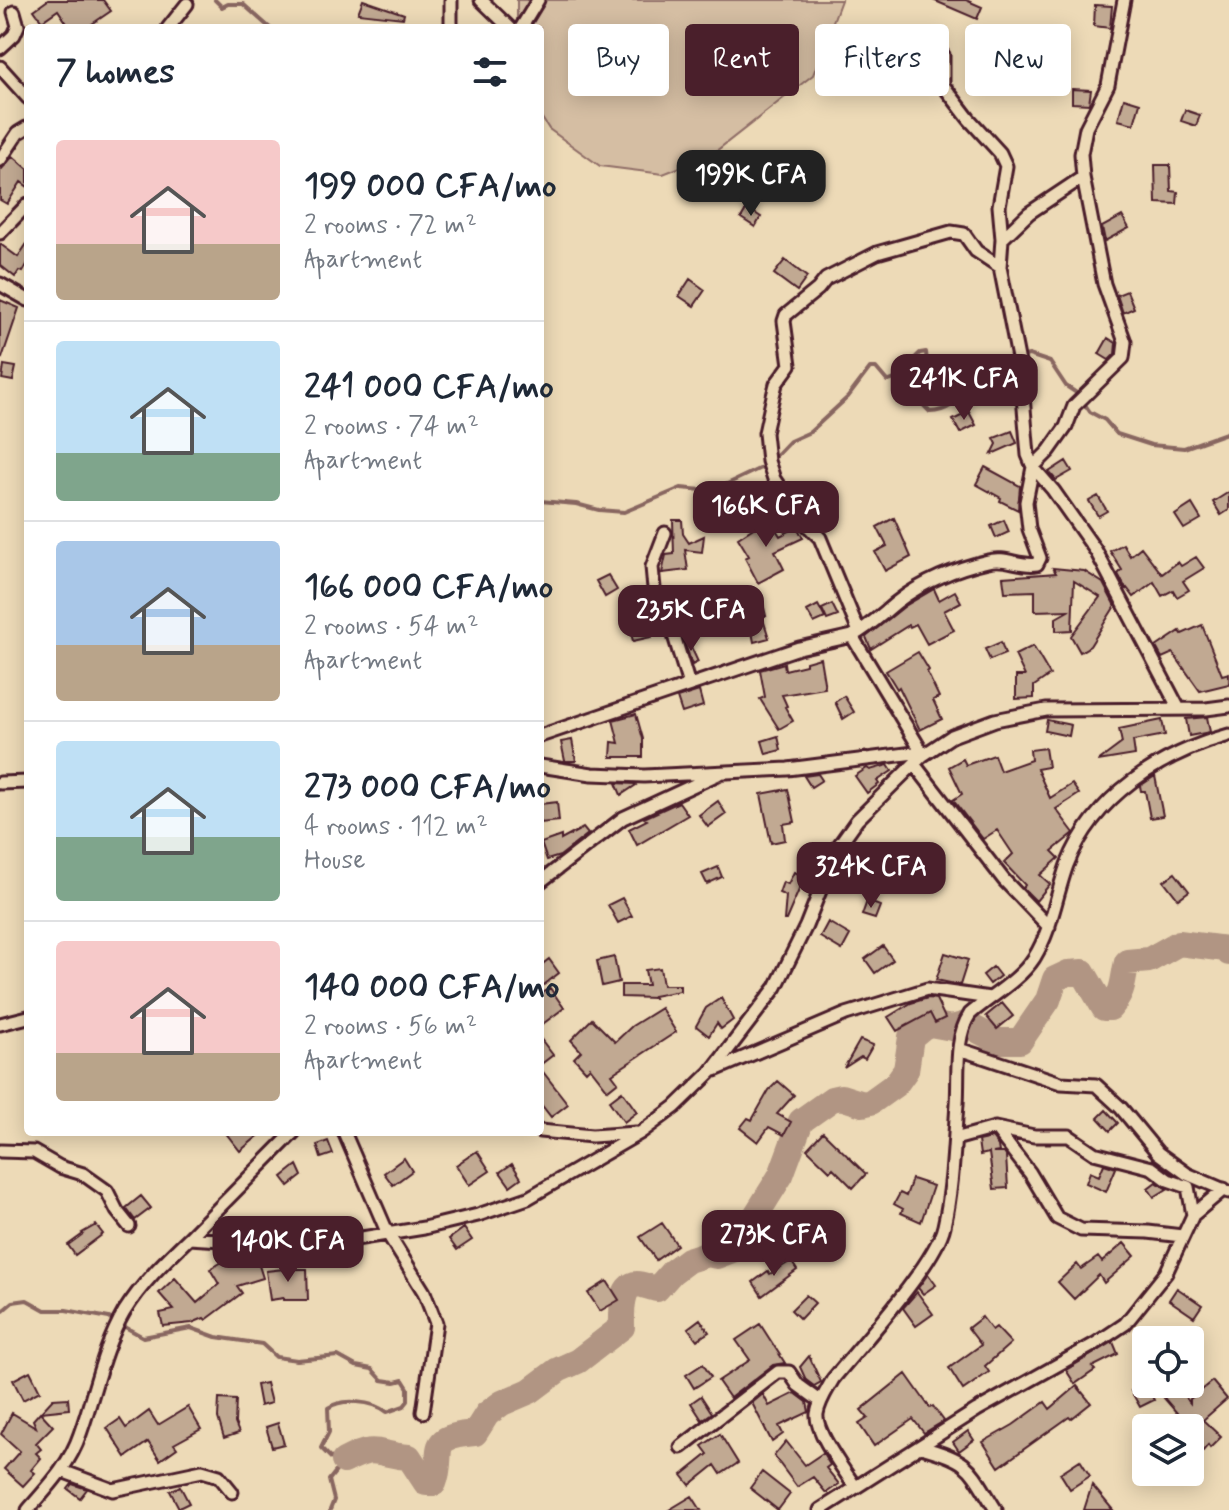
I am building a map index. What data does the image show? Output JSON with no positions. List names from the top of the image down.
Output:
{
  "page": {
    "chip": [
      "Buy",
      "Rent",
      "Filters",
      "New"
    ],
    "heading": "7 homes",
    "list": [
      {
        "name": "199 000 CFA/mo",
        "note": "2 rooms · 72 m² · Apartment"
      },
      {
        "name": "241 000 CFA/mo",
        "note": "2 rooms · 74 m² · Apartment"
      },
      {
        "name": "166 000 CFA/mo",
        "note": "2 rooms · 54 m² · Apartment"
      },
      {
        "name": "273 000 CFA/mo",
        "note": "4 rooms · 112 m² · House"
      },
      {
        "name": "140 000 CFA/mo",
        "note": "2 rooms · 56 m² · Apartment"
      }
    ],
    "price": [
      "199K CFA",
      "241K CFA",
      "166K CFA",
      "235K CFA",
      "324K CFA",
      "273K CFA",
      "140K CFA"
    ]
  }
}
